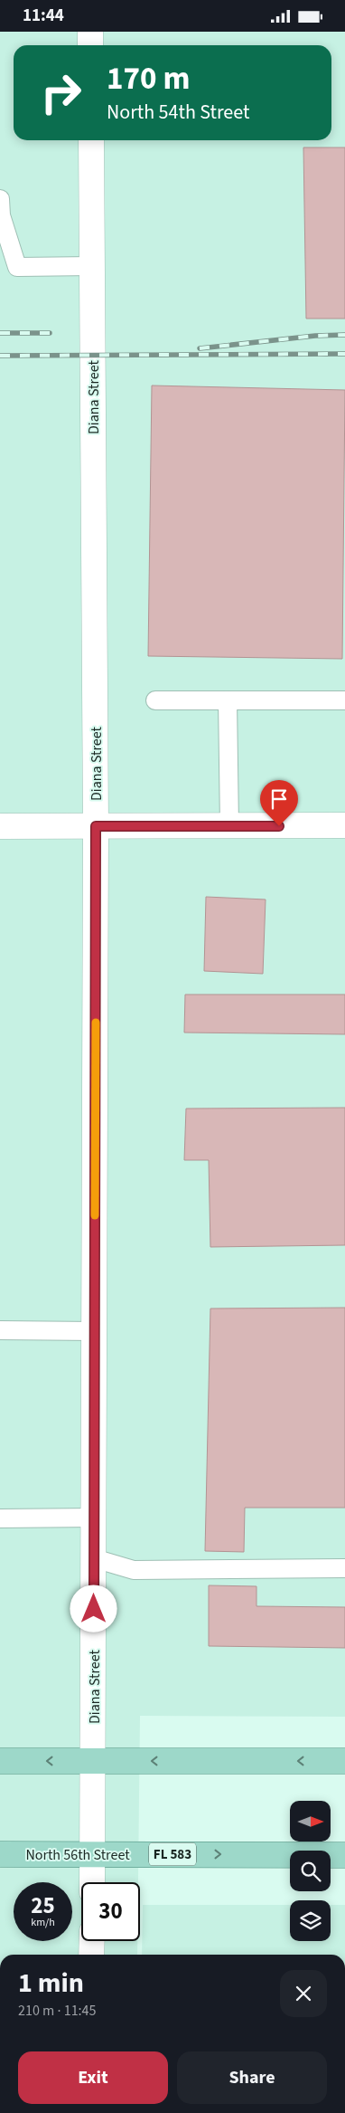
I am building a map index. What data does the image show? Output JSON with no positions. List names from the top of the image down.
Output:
{
  "streets": {
    "main road": ["North 56th Street", "FL 583"],
    "street": ["Diana Street"]
  },
  "crossings": [
    ["Diana Street", "North 56th Street"]
  ],
  "north": "right",
  "page": {
    "status": "11:44",
    "turn": ["170 m", "North 54th Street"],
    "speed": "25 km/h",
    "limit": "30",
    "heading": ["1 min", "210 m · 11:45"],
    "buttons": ["Exit", "Share"]
  }
}
